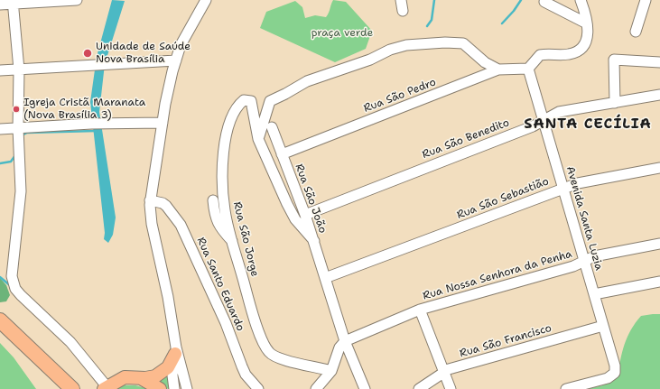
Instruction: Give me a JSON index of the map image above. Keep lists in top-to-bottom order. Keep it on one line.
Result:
{"streets":{"street":["Rua São Pedro","Rua São Benedito","Rua São João","Rua São Sebastião","Avenida Santa Luzia","Rua São Jorge","Rua Nossa Senhora da Penha","Rua Santo Eduardo","Rua São Francisco"]},"crossings":[["Rua São Pedro","Rua São João"],["Rua São Pedro","Avenida Santa Luzia"],["Rua São Benedito","Rua São João"],["Rua São Benedito","Avenida Santa Luzia"],["Rua São João","Rua São Sebastião"],["Rua São João","Rua São Jorge"],["Rua São João","Rua Nossa Senhora da Penha"],["Rua São Sebastião","Avenida Santa Luzia"],["Avenida Santa Luzia","Rua Nossa Senhora da Penha"],["Avenida Santa Luzia","Rua São Francisco"]],"districts":["SANTA CECÍLIA"],"parks":["praça verde"],"places":["Unidade de Saúde Nova Brasília","Igreja Cristã Maranata (Nova Brasília 3)"]}
